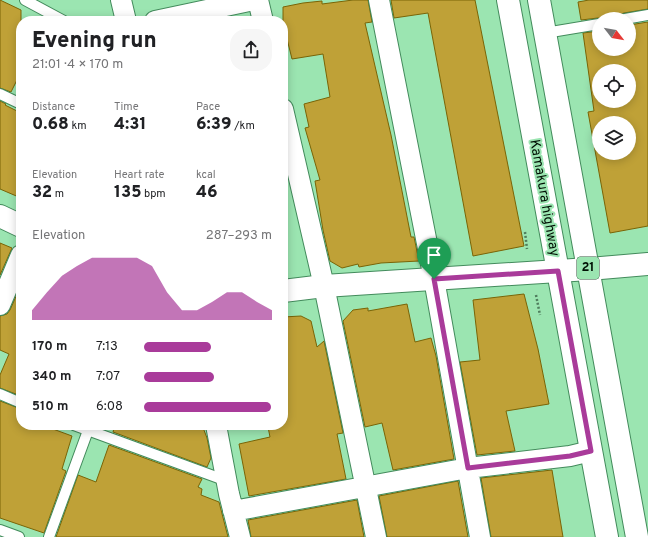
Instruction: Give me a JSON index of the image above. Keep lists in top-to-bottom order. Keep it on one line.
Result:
{"streets":{"main road":["Kamakura highway","21"]},"north":"bottom right","page":{"heading":["Evening run","21:01 · 4 × 170 m"],"stats":[["Distance","0.68 km"],["Time","4:31"],["Pace","6:39 /km"],["Elevation","32 m"],["Heart rate","135 bpm"],["kcal","46"]],"chart":["Elevation","287–293 m"],"list":[{"name":"170 m","note":"7:13"},{"name":"340 m","note":"7:07"},{"name":"510 m","note":"6:08"}]}}
